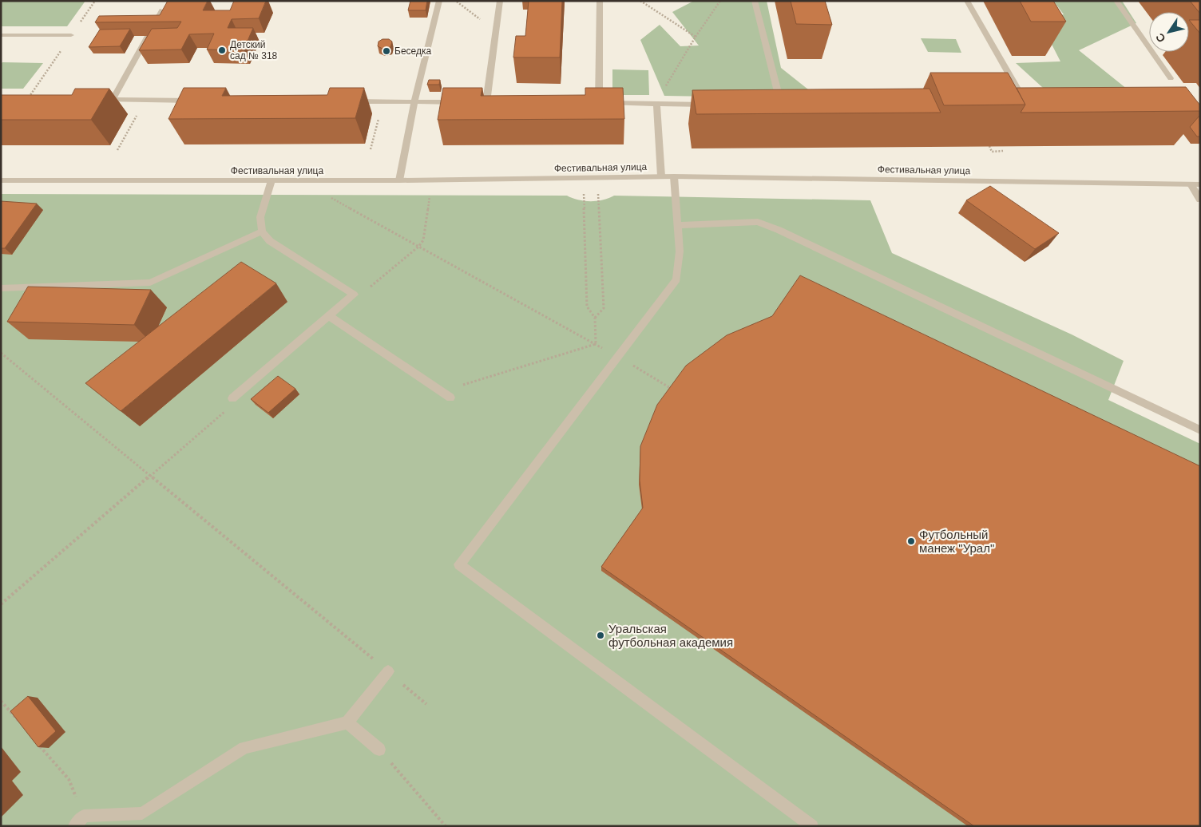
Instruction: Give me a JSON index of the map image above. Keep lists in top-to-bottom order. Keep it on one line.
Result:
{"streets":{"street":["Фестивальная улица"]},"places":["Детский сад № 318","Беседка","Футбольный манеж \"Урал\"","Уральская футбольная академия"],"north":"bottom left"}
